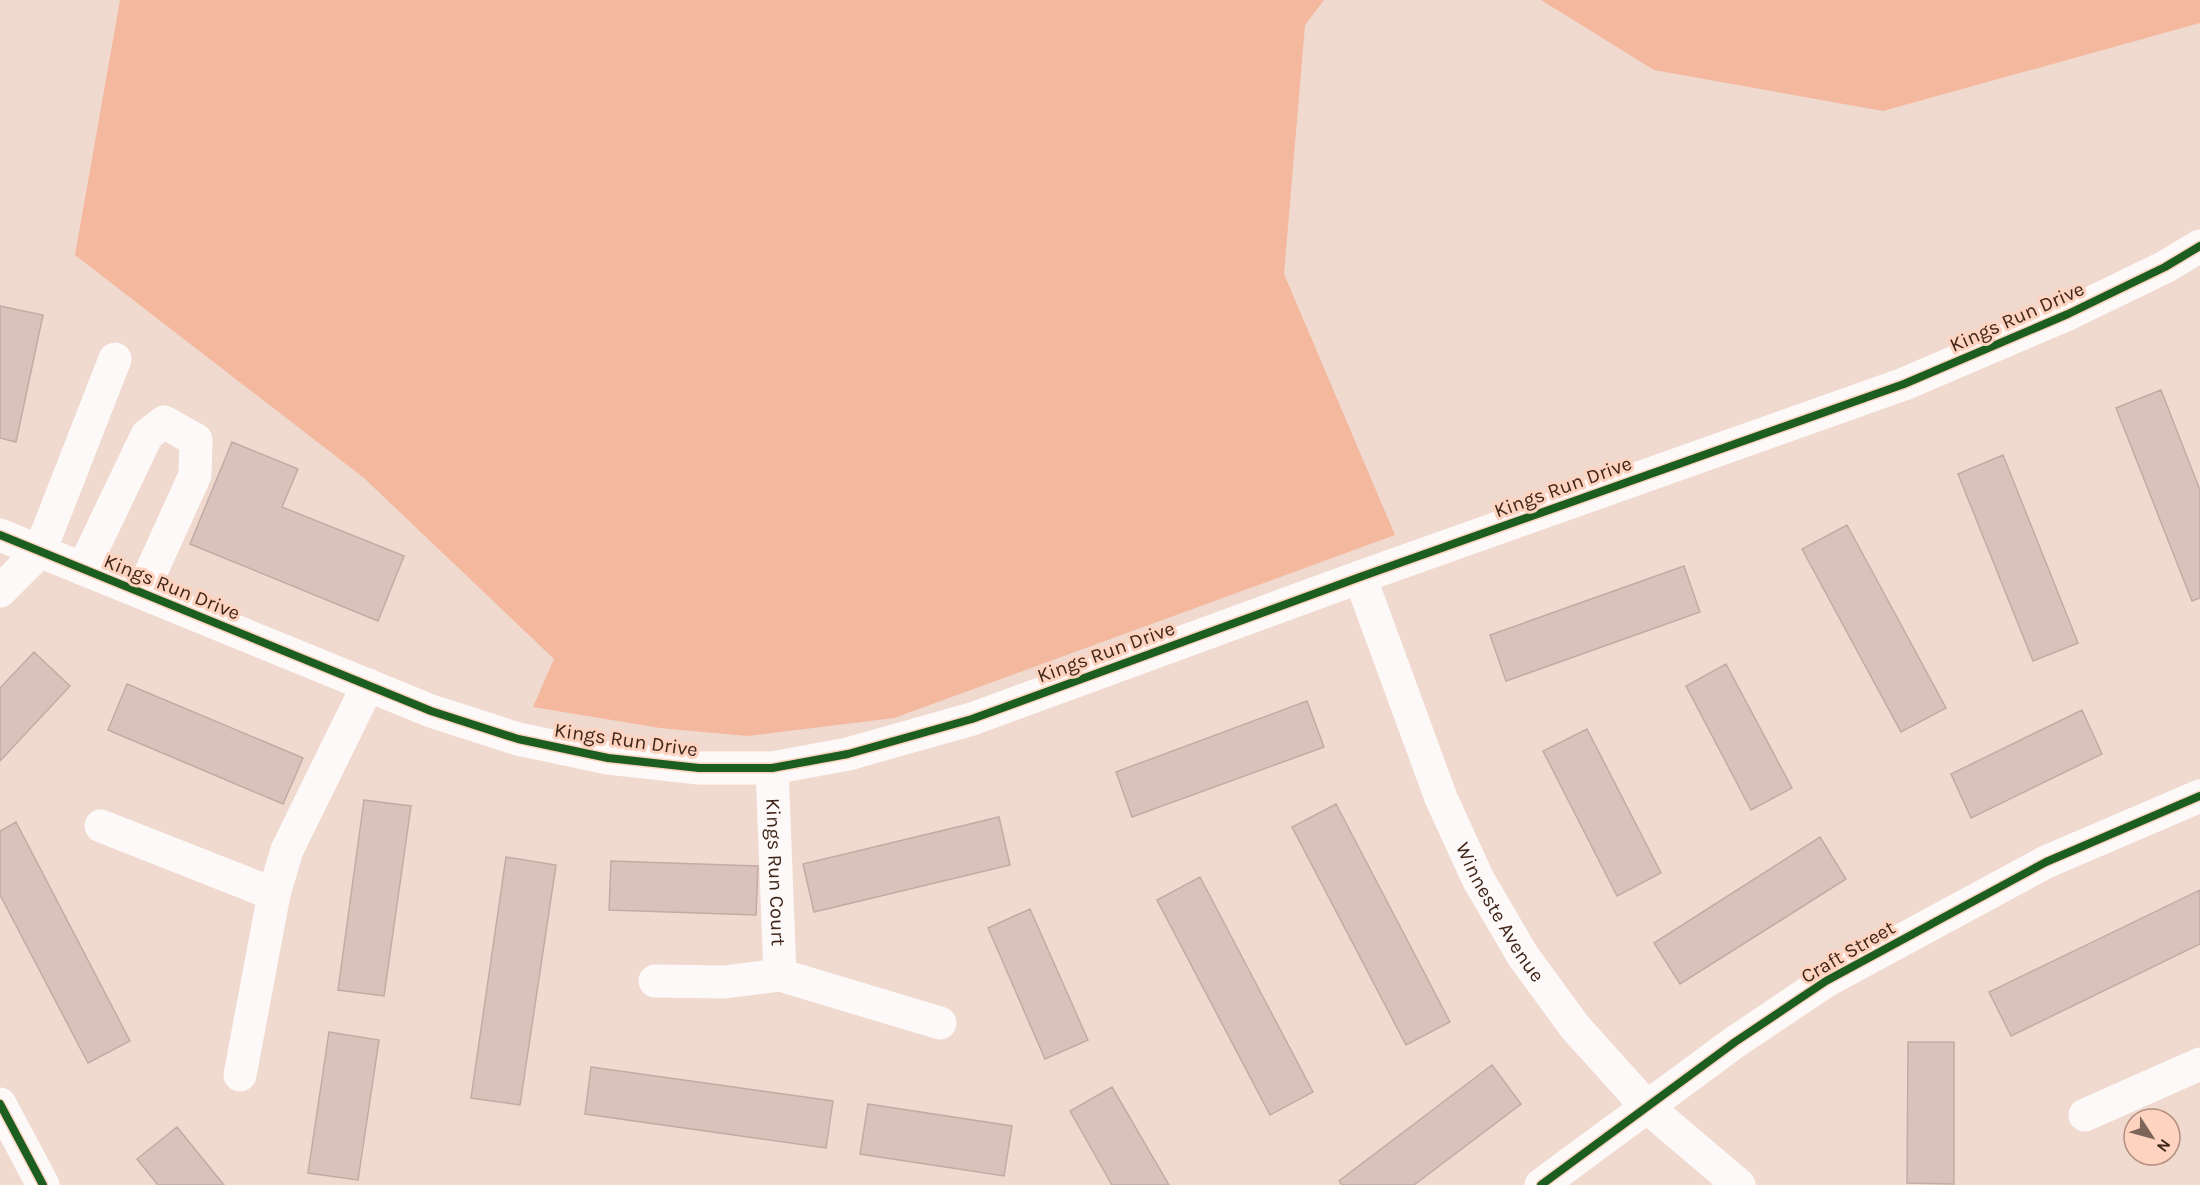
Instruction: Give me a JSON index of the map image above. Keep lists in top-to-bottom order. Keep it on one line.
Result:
{"streets":{"street":["Kings Run Drive","Kings Run Court","Winneste Avenue","Craft Street"]},"crossings":[["Kings Run Drive","Kings Run Court"],["Kings Run Drive","Winneste Avenue"],["Winneste Avenue","Craft Street"]],"north":"bottom right"}
